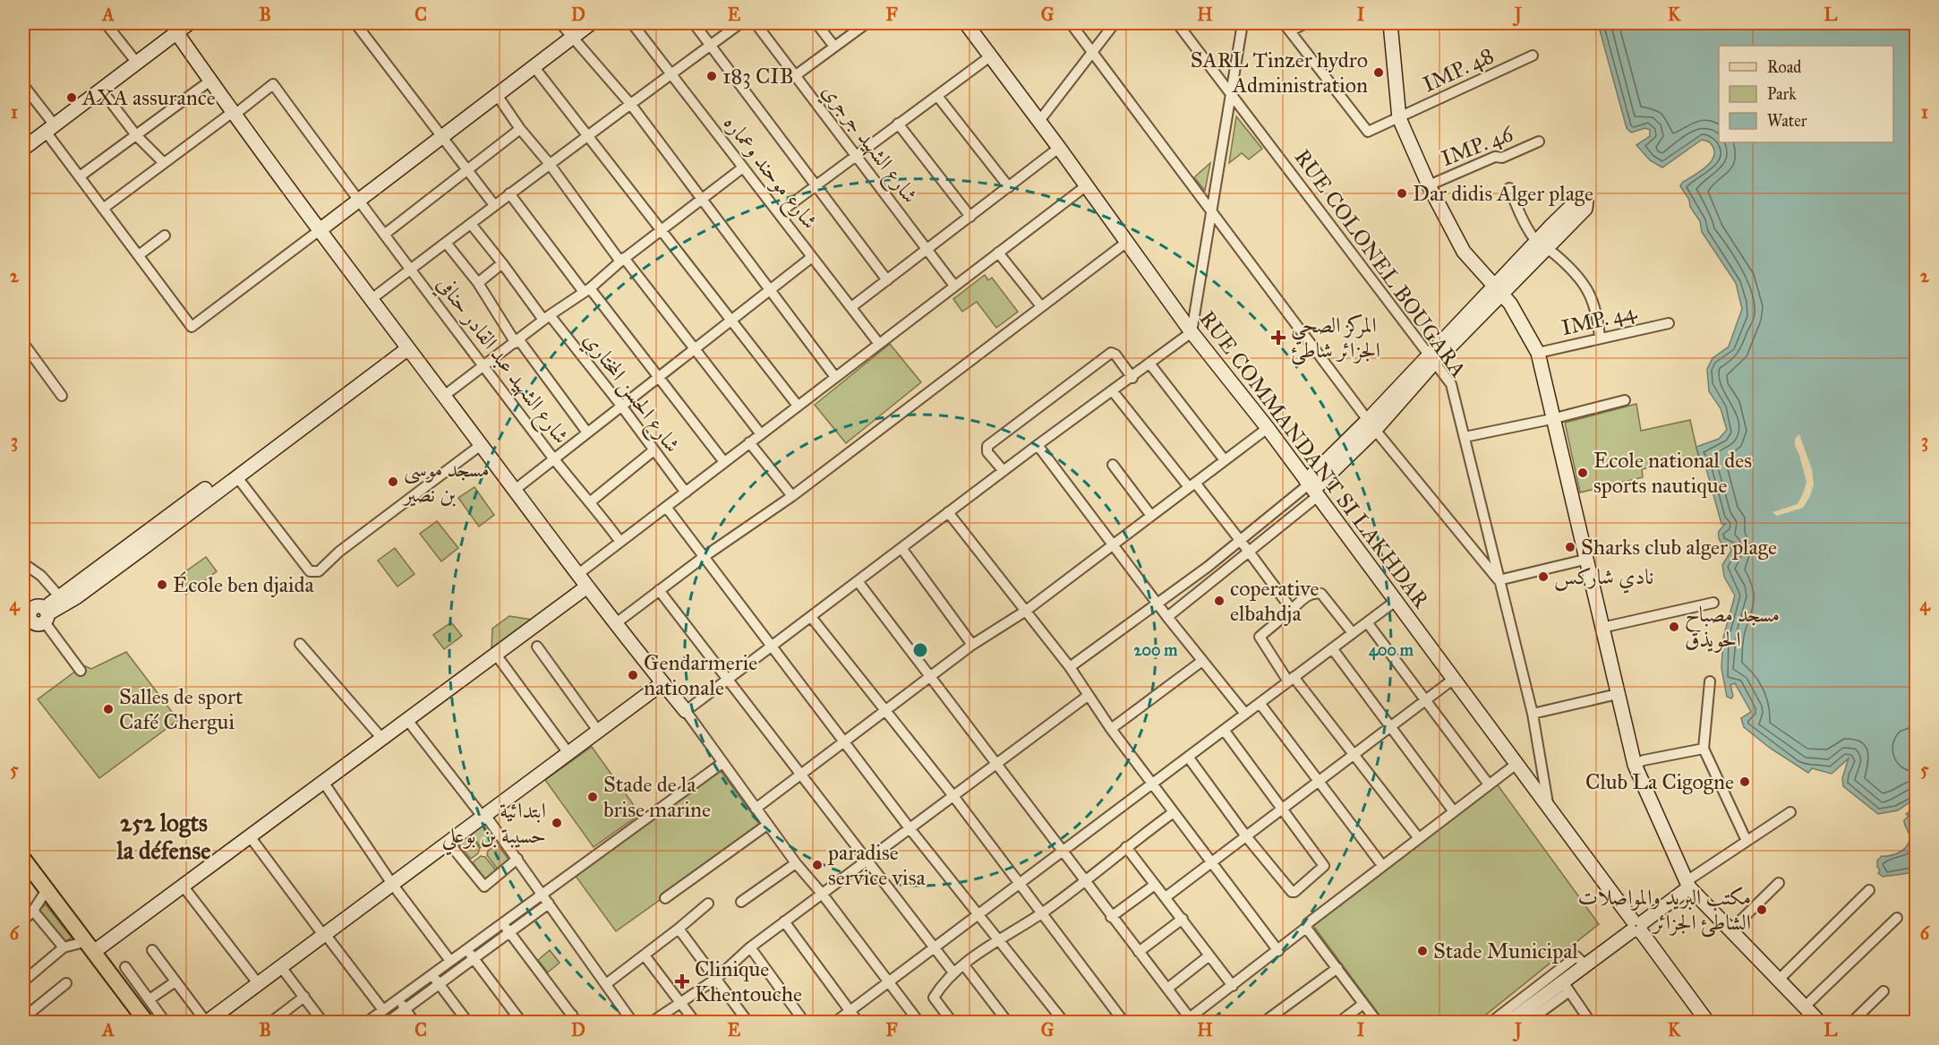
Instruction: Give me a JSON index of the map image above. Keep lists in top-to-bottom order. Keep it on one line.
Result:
{"streets":{"main road":["RUE COMMANDANT SI LAKHDAR"],"street":["IMP. 48","شارع الشهيد جرجري","IMP. 46","شارع موحند وعماره","RUE COLONEL BOUGARA","IMP. 44","شارع الشهيد عبد القادر حنافي","شارع الحسن المختاري"]},"crossings":[["RUE COLONEL BOUGARA","RUE COMMANDANT SI LAKHDAR"]],"districts":["252 logts la défense"],"places":{"other":["SARL Tinzer hydro Administration","183 CIB","AXA assurance","Dar didis Alger plage","Ecole national des sports nautique","مسجد موسى بن نصير","Sharks club alger plage","نادي شاركس","École ben djaida","coperative elbahdja","مسجد مصباح الحويذق","Gendarmerie nationale","Salles de sport Café Chergui","Club La Cigogne","Stade de la brise marine","ابتدائية حسيبة بن بوعلي","paradise service visa","مكتب البريد والمواصلات الشاطئ الجزائر","Stade Municipal"],"health":["المركز الصحي الجزائر شاطئ","Clinique Khentouche"]},"legend":["Road","Park","Water"],"grid":{"columns":["A","B","C","D","E","F","G","H","I","J","K","L"],"rows":["1","2","3","4","5","6"]},"rings":["200 m","400 m"]}
